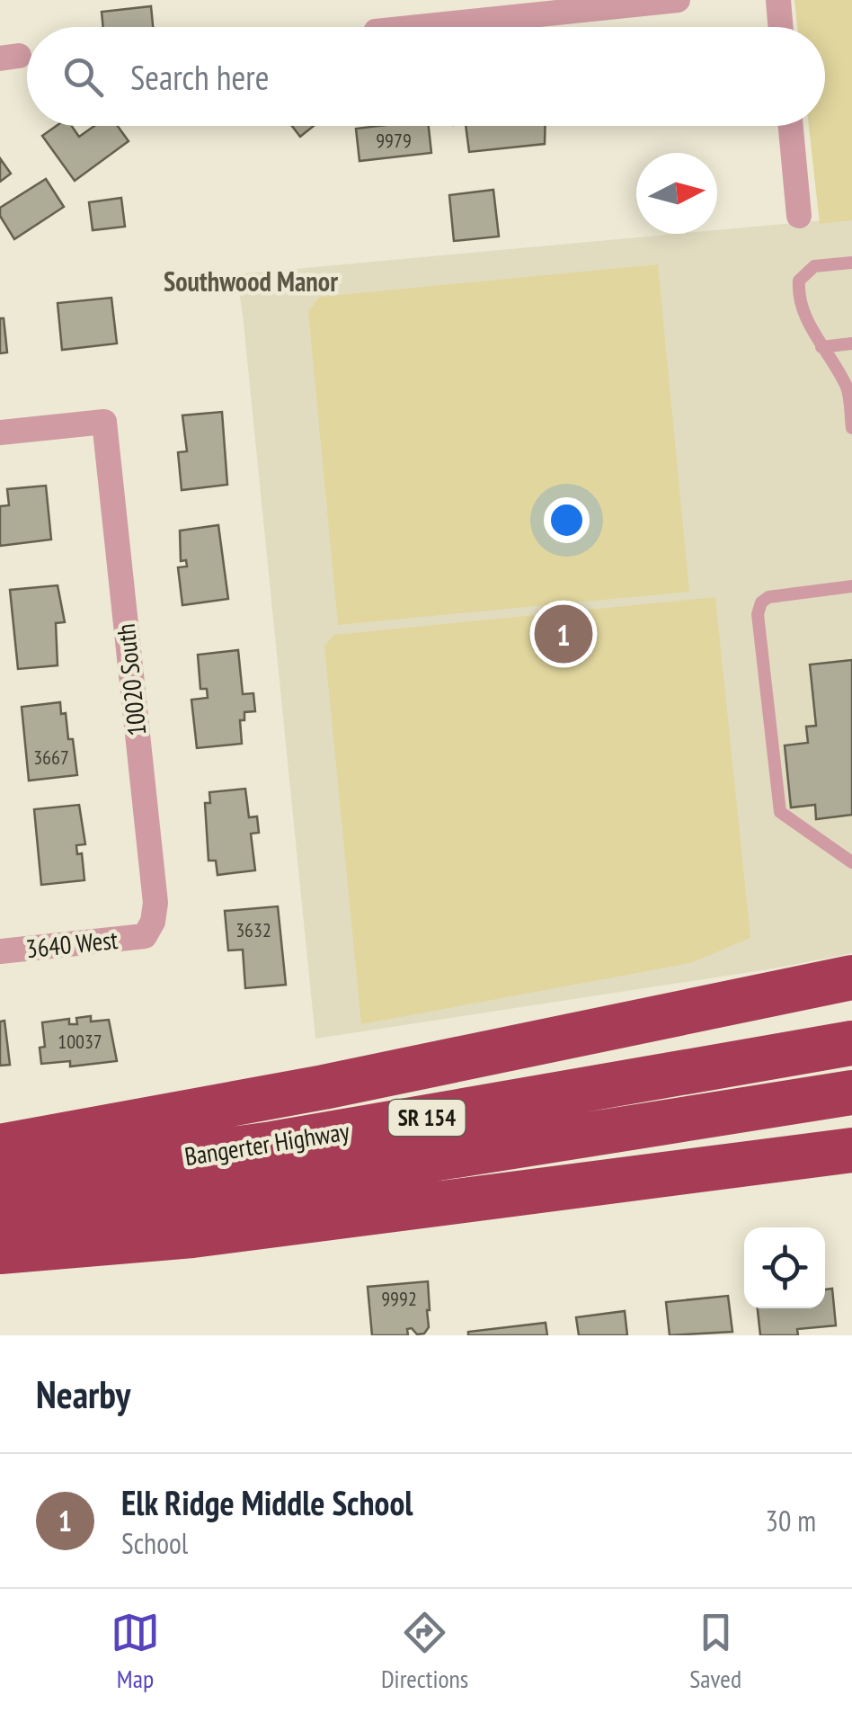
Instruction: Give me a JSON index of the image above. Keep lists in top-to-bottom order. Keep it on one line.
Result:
{"streets":{"highway":["SR 154","Bangerter Highway"],"street":["10020 South","3640 West"]},"crossings":[["10020 South","3640 West"]],"districts":["Southwood Manor"],"house_numbers":["9979","3667","3632","10037","9992"],"north":"right","page":{"search":"Search here","pins":"1","heading":"Nearby","list":[{"mark":"1","name":"Elk Ridge Middle School","note":"School","value":"30 m"}],"nav":["Map","Directions","Saved"]}}
